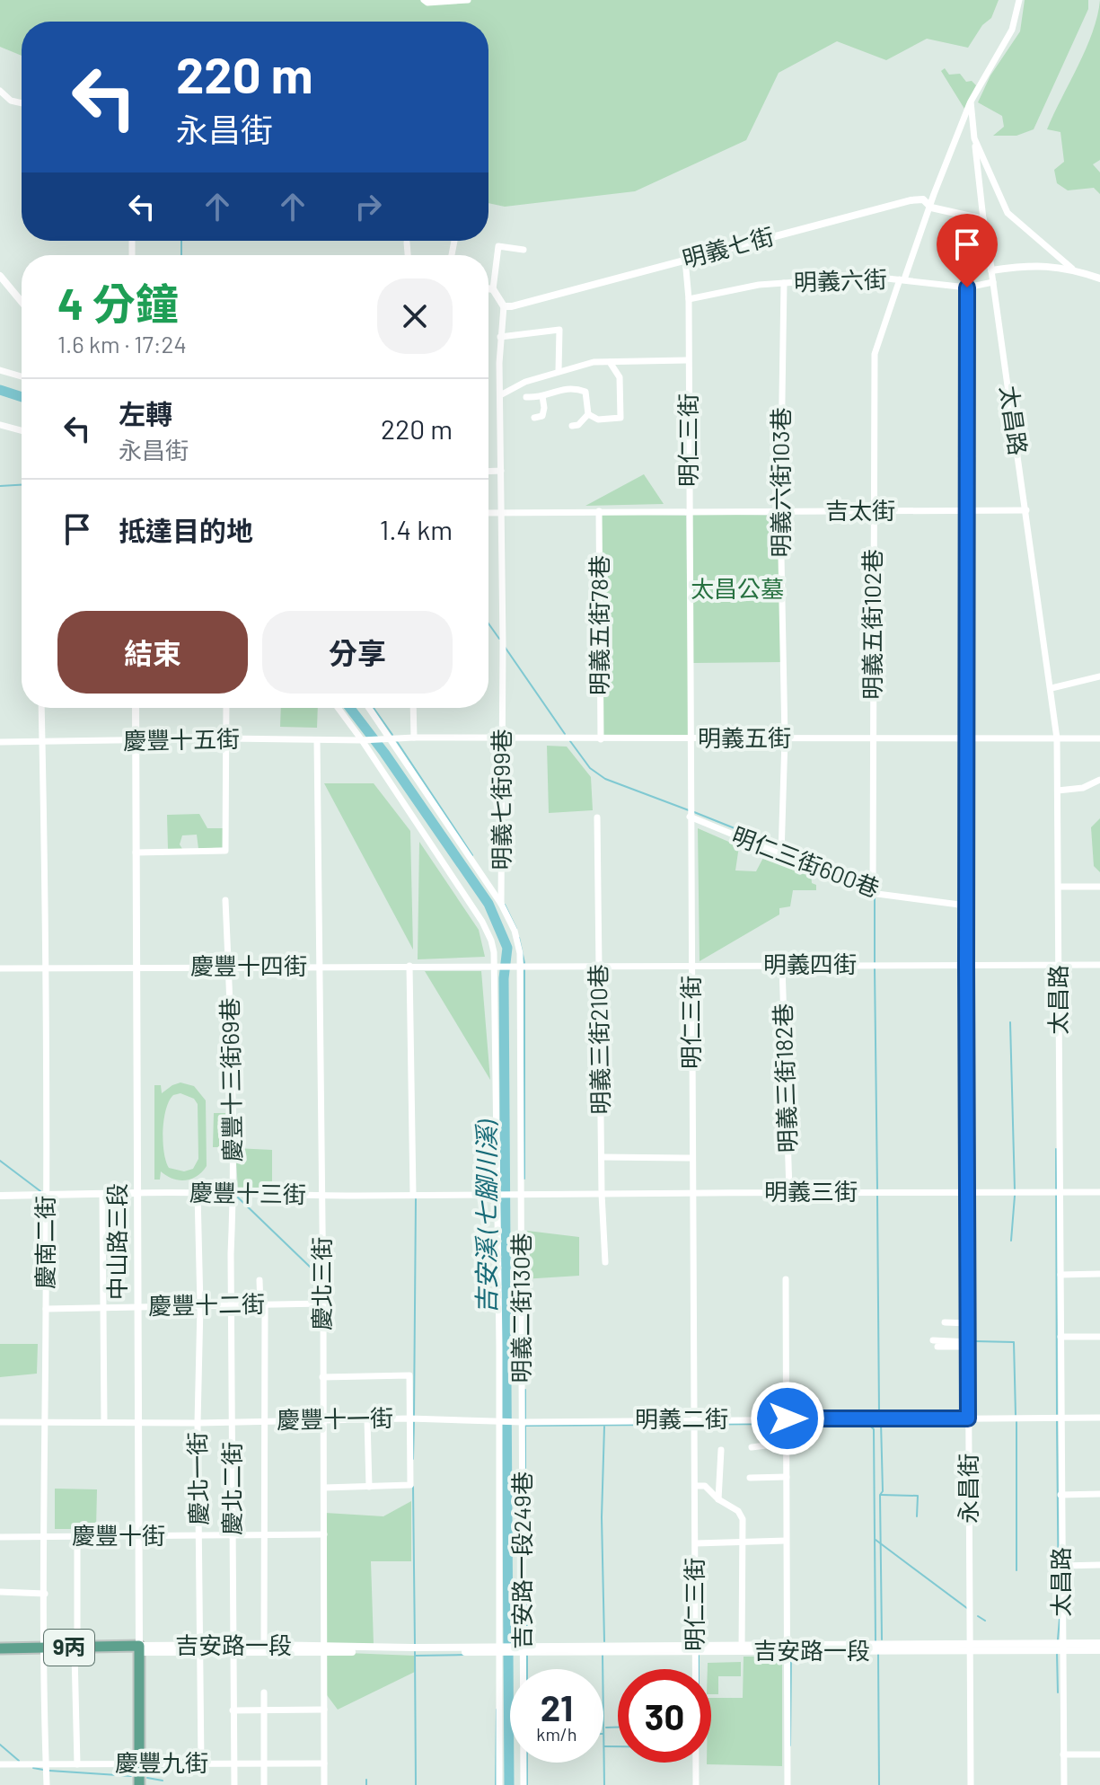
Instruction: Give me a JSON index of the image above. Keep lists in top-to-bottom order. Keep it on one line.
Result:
{"streets":{"main road":["中山路三段","9丙"],"street":["明義七街","明義六街","太昌路","明仁三街","明義六街103巷","吉太街","明義五街102巷","明義五街78巷","明義五街","慶豐十五街","明義七街99巷","明仁三街600巷","明義四街","慶豐十四街","明義三街210巷","明義三街182巷","慶豐十三街69巷","明義三街","慶豐十三街","慶南二街","慶北三街","慶豐十二街","明義二街130巷","慶豐十一街","明義二街","慶北一街","慶北二街","永昌街","慶豐十街","吉安路一段249巷","吉安路一段","慶豐九街"]},"crossings":[["明義七街","太昌路"],["明義七街","明仁三街"],["明義七街","明義五街102巷"],["明義七街","明義七街99巷"],["明義六街","太昌路"],["明義六街","明仁三街"],["明義六街","明義六街103巷"],["明義六街","明義五街102巷"],["明義六街","永昌街"],["太昌路","吉太街"],["太昌路","明義五街"],["太昌路","明義四街"],["太昌路","明義三街"],["太昌路","明義二街"],["太昌路","吉安路一段"],["明仁三街","吉太街"],["明仁三街","明義五街"],["明仁三街","明仁三街600巷"],["明仁三街","明義四街"],["明仁三街","明義三街"],["明仁三街","明義二街"],["明仁三街","吉安路一段"],["明義六街103巷","吉太街"],["明義六街103巷","明義五街"],["明義六街103巷","明仁三街600巷"],["吉太街","明義五街102巷"],["吉太街","明義五街78巷"],["吉太街","明義七街99巷"],["吉太街","永昌街"],["明義五街102巷","明義五街"],["明義五街102巷","明仁三街600巷"],["明義五街78巷","明義五街"],["明義五街","慶豐十五街"],["明義五街","明義七街99巷"],["明義五街","明義二街130巷"],["明義五街","永昌街"],["慶豐十五街","中山路三段"],["慶豐十五街","慶南二街"],["慶豐十五街","慶北三街"],["明義七街99巷","明義二街130巷"],["明仁三街600巷","永昌街"],["明義四街","慶豐十四街"],["明義四街","明義三街210巷"],["明義四街","明義三街182巷"],["明義四街","明義二街130巷"],["明義四街","永昌街"],["慶豐十四街","慶豐十三街69巷"],["慶豐十四街","中山路三段"],["慶豐十四街","慶南二街"],["慶豐十四街","慶北三街"],["明義三街210巷","明義三街"],["明義三街182巷","明義三街"],["慶豐十三街69巷","慶豐十三街"],["慶豐十三街69巷","慶北二街"],["明義三街","慶豐十三街"],["明義三街","明義二街130巷"],["明義三街","永昌街"],["慶豐十三街","中山路三段"],["慶豐十三街","慶南二街"],["慶豐十三街","慶北三街"],["慶豐十三街","慶北一街"],["慶豐十三街","慶北二街"],["中山路三段","慶豐十二街"],["中山路三段","慶豐十一街"],["中山路三段","慶豐十街"],["中山路三段","吉安路一段"],["中山路三段","9丙"],["中山路三段","慶豐九街"],["慶南二街","慶豐十二街"],["慶南二街","慶豐十一街"],["慶南二街","慶豐十街"],["慶南二街","9丙"],["慶南二街","慶豐九街"],["慶北三街","慶豐十二街"],["慶北三街","慶豐十一街"],["慶北三街","慶豐十街"],["慶北三街","吉安路一段"],["慶北三街","慶豐九街"],["慶豐十二街","慶北一街"],["慶豐十二街","慶北二街"],["明義二街130巷","慶豐十一街"],["明義二街130巷","明義二街"],["明義二街130巷","吉安路一段249巷"],["慶豐十一街","明義二街"],["慶豐十一街","慶北一街"],["慶豐十一街","慶北二街"],["慶豐十一街","吉安路一段249巷"],["明義二街","永昌街"],["明義二街","吉安路一段249巷"],["慶北一街","慶豐十街"],["慶北一街","吉安路一段"],["慶北一街","慶豐九街"],["慶北二街","慶豐十街"],["慶北二街","吉安路一段"],["慶北二街","慶豐九街"],["永昌街","吉安路一段"],["吉安路一段249巷","吉安路一段"],["吉安路一段","9丙"]],"water":["吉安溪 (七腳川溪)"],"parks":["太昌公墓"],"page":{"turn":["220 m","永昌街"],"heading":["4 分鐘","1.6 km · 17:24"],"list":[{"name":"左轉","note":"永昌街","value":"220 m"},{"name":"抵達目的地","value":"1.4 km"}],"buttons":["結束","分享"],"speed":"21 km/h","limit":"30"}}
